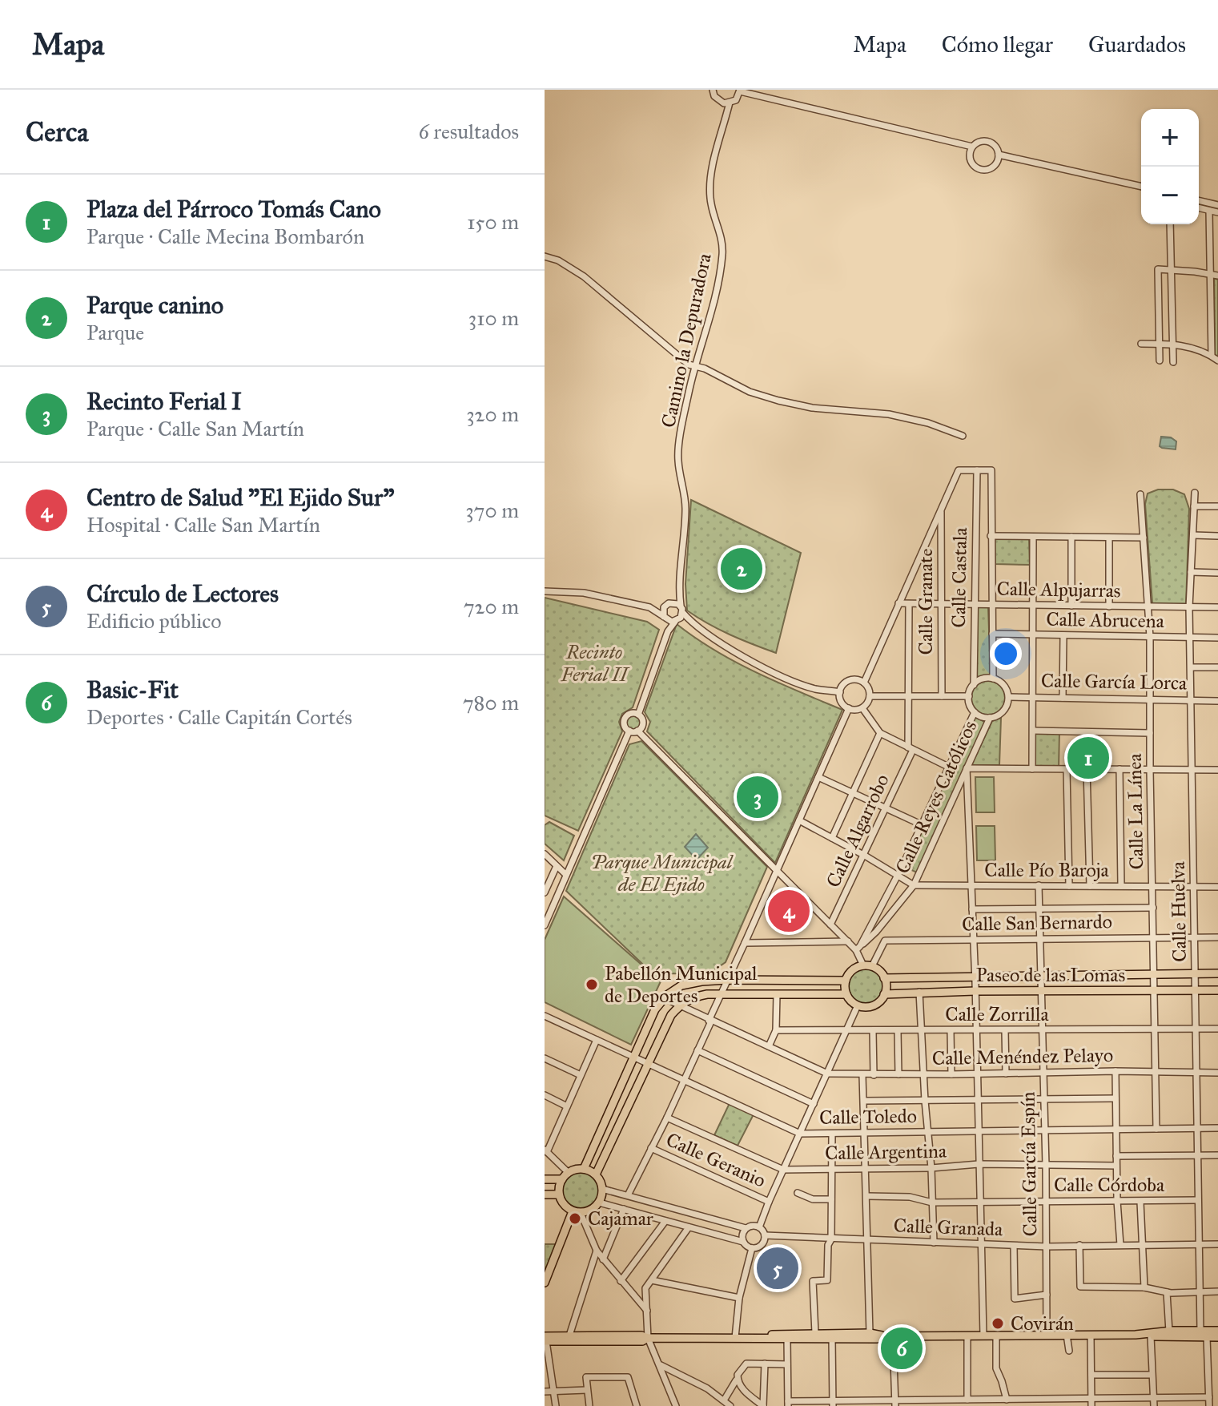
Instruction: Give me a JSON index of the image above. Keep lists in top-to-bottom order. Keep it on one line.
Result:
{"streets":{"main road":["Paseo de las Lomas"],"street":["Camino la Depuradora","Calle Castala","Calle Alpujarras","Calle Granate","Calle Abrucena","Calle García Lorca","Calle Reyes Católicos","Calle La Línea","Calle Algarrobo","Calle Pío Baroja","Calle Huelva","Calle San Bernardo","Calle Zorrilla","Calle Menéndez Pelayo","Calle Toledo","Calle Argentina","Calle Geranio","Calle García Espín","Calle Córdoba","Calle Granada"]},"crossings":[["Calle Castala","Calle Alpujarras"],["Calle Castala","Calle Abrucena"],["Calle Castala","Calle García Lorca"],["Calle Castala","Calle Reyes Católicos"],["Calle Alpujarras","Calle Granate"],["Calle Alpujarras","Calle La Línea"],["Calle Alpujarras","Calle Algarrobo"],["Calle Alpujarras","Calle Huelva"],["Calle Abrucena","Calle La Línea"],["Calle Abrucena","Calle Huelva"],["Calle García Lorca","Calle Reyes Católicos"],["Calle García Lorca","Calle La Línea"],["Calle García Lorca","Calle Huelva"],["Calle Reyes Católicos","Calle Pío Baroja"],["Calle La Línea","Calle Pío Baroja"],["Calle La Línea","Calle San Bernardo"],["Calle La Línea","Paseo de las Lomas"],["Calle La Línea","Calle Zorrilla"],["Calle La Línea","Calle Menéndez Pelayo"],["Calle La Línea","Calle Toledo"],["Calle Pío Baroja","Calle Huelva"],["Calle Huelva","Calle San Bernardo"],["Calle Huelva","Paseo de las Lomas"],["Calle Huelva","Calle Zorrilla"],["Calle Huelva","Calle Menéndez Pelayo"],["Calle Huelva","Calle Toledo"],["Calle Huelva","Calle Córdoba"],["Calle Huelva","Calle Granada"],["Calle San Bernardo","Paseo de las Lomas"],["Paseo de las Lomas","Calle García Espín"],["Calle Zorrilla","Calle García Espín"],["Calle Menéndez Pelayo","Calle García Espín"],["Calle Toledo","Calle García Espín"],["Calle Argentina","Calle García Espín"],["Calle García Espín","Calle Córdoba"],["Calle García Espín","Calle Granada"]],"parks":["Recinto Ferial II","Parque Municipal de El Ejido"],"places":["Pabellón Municipal de Deportes","Cajamar","Covirán"],"page":{"header":"Mapa","nav":["Mapa","Cómo llegar","Guardados"],"heading":["Cerca","6 resultados"],"map_buttons":["+","−"],"list":[{"mark":"1","name":"Plaza del Párroco Tomás Cano","note":"Parque · Calle Mecina Bombarón","value":"150 m"},{"mark":"2","name":"Parque canino","note":"Parque","value":"310 m"},{"mark":"3","name":"Recinto Ferial I","note":"Parque · Calle San Martín","value":"320 m"},{"mark":"4","name":"Centro de Salud \"El Ejido Sur\"","note":"Hospital · Calle San Martín","value":"370 m"},{"mark":"5","name":"Círculo de Lectores","note":"Edificio público","value":"720 m"},{"mark":"6","name":"Basic-Fit","note":"Deportes · Calle Capitán Cortés","value":"780 m"}],"pins":["2","1","3","4","5","6"]}}
